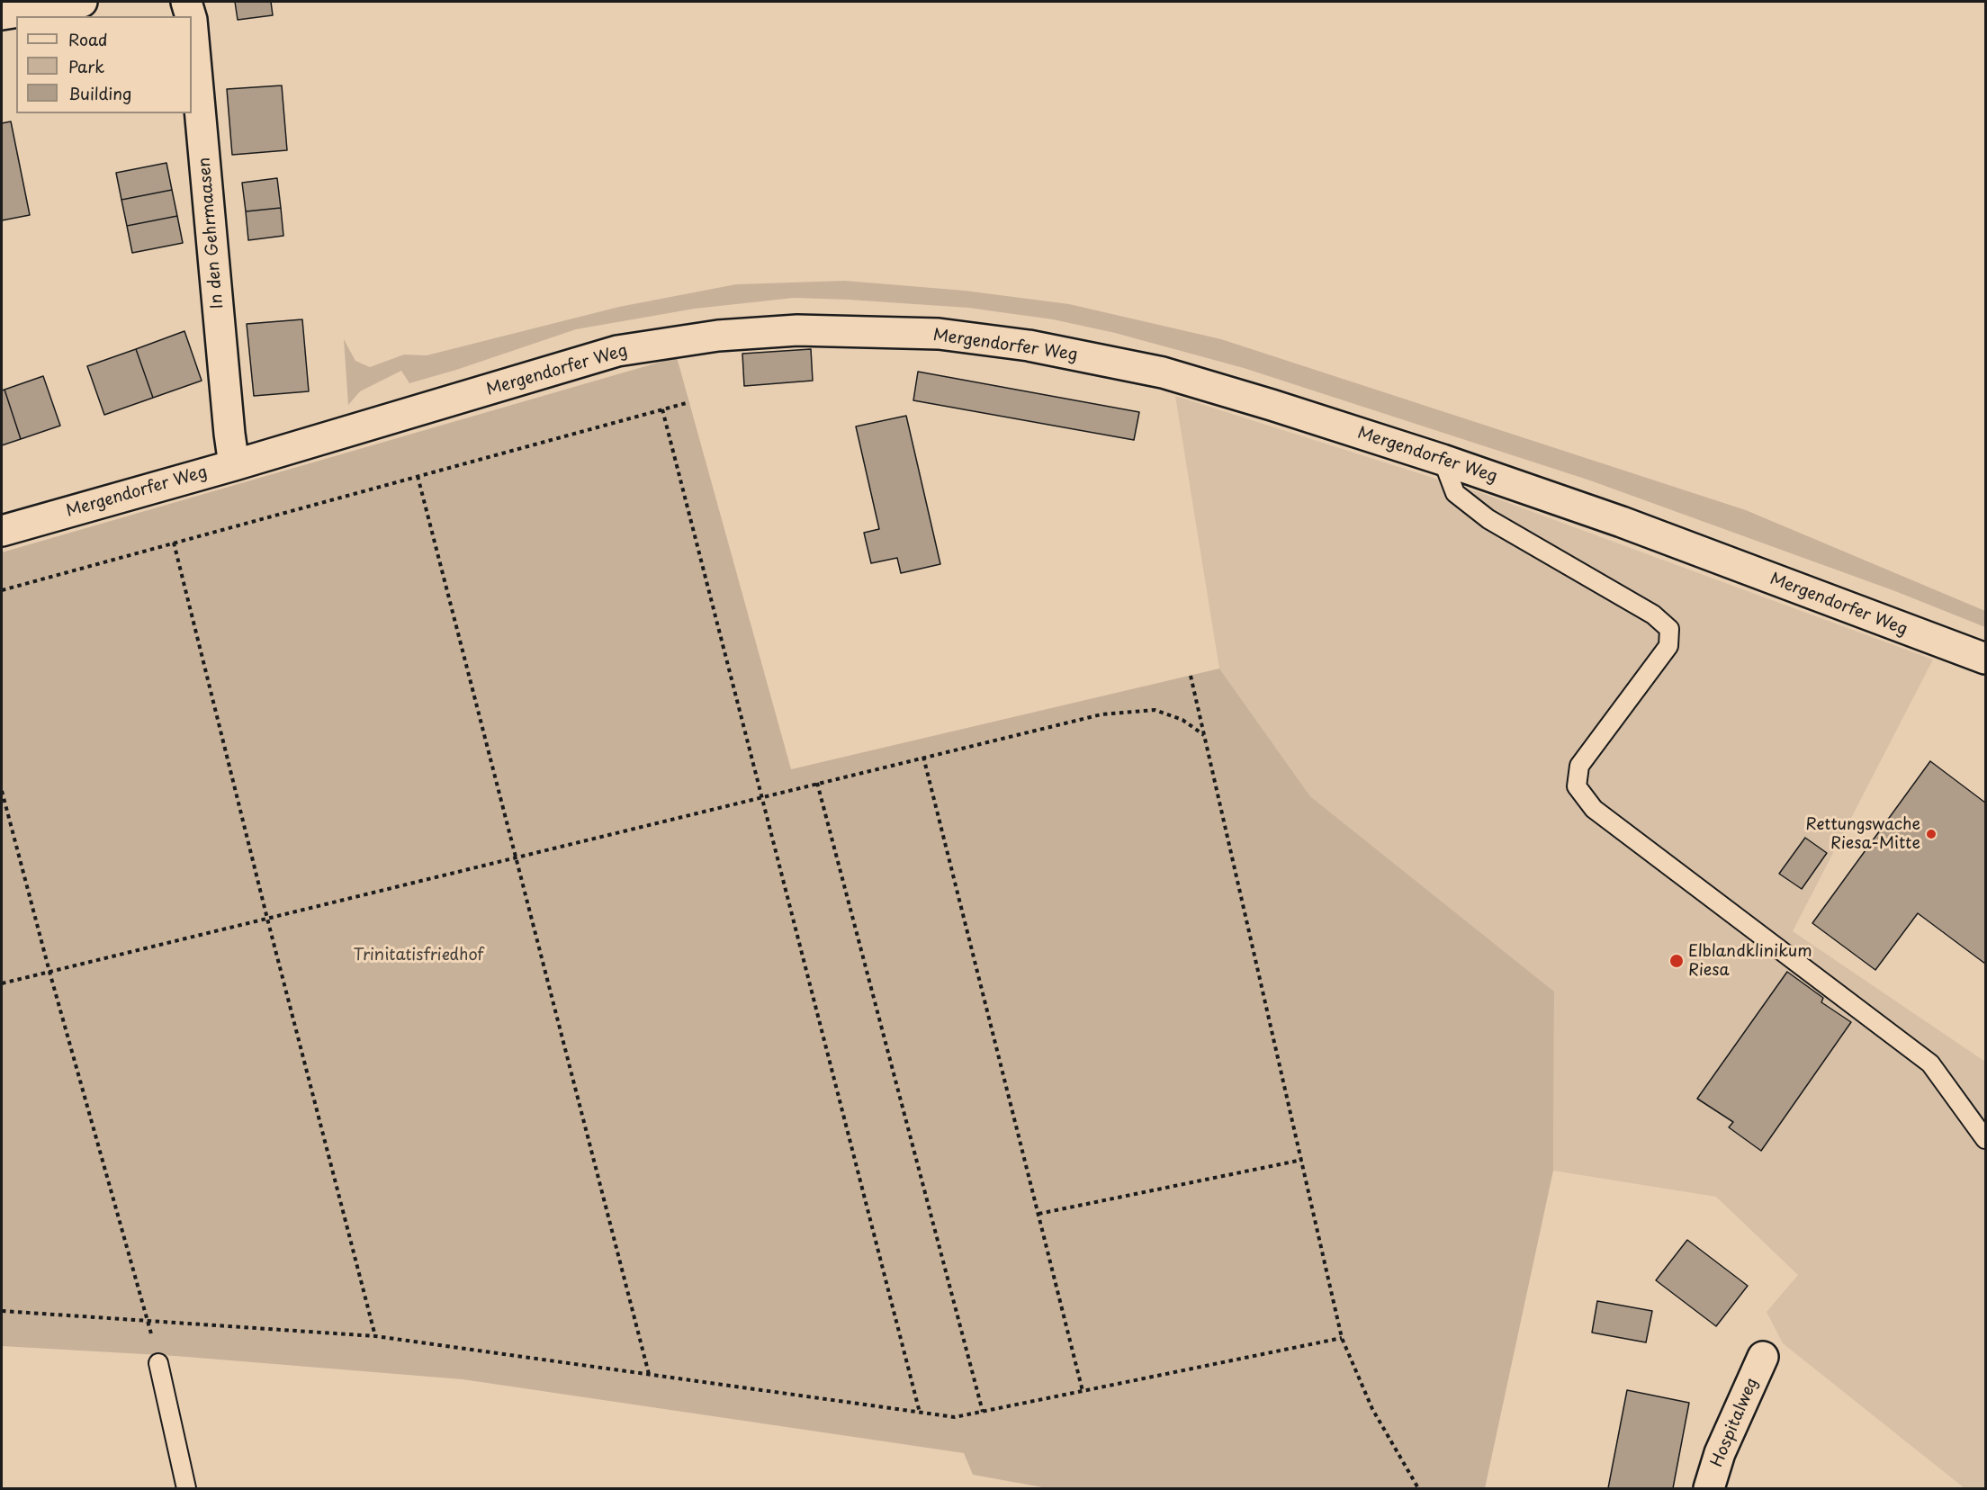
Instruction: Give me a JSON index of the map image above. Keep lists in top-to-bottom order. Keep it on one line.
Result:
{"streets":{"street":["In den Gehrmaasen","Mergendorfer Weg","Hospitalweg"]},"crossings":[["In den Gehrmaasen","Mergendorfer Weg"]],"parks":["Trinitatisfriedhof"],"places":["Rettungswache Riesa-Mitte","Elblandklinikum Riesa"],"legend":["Road","Park","Building"]}
